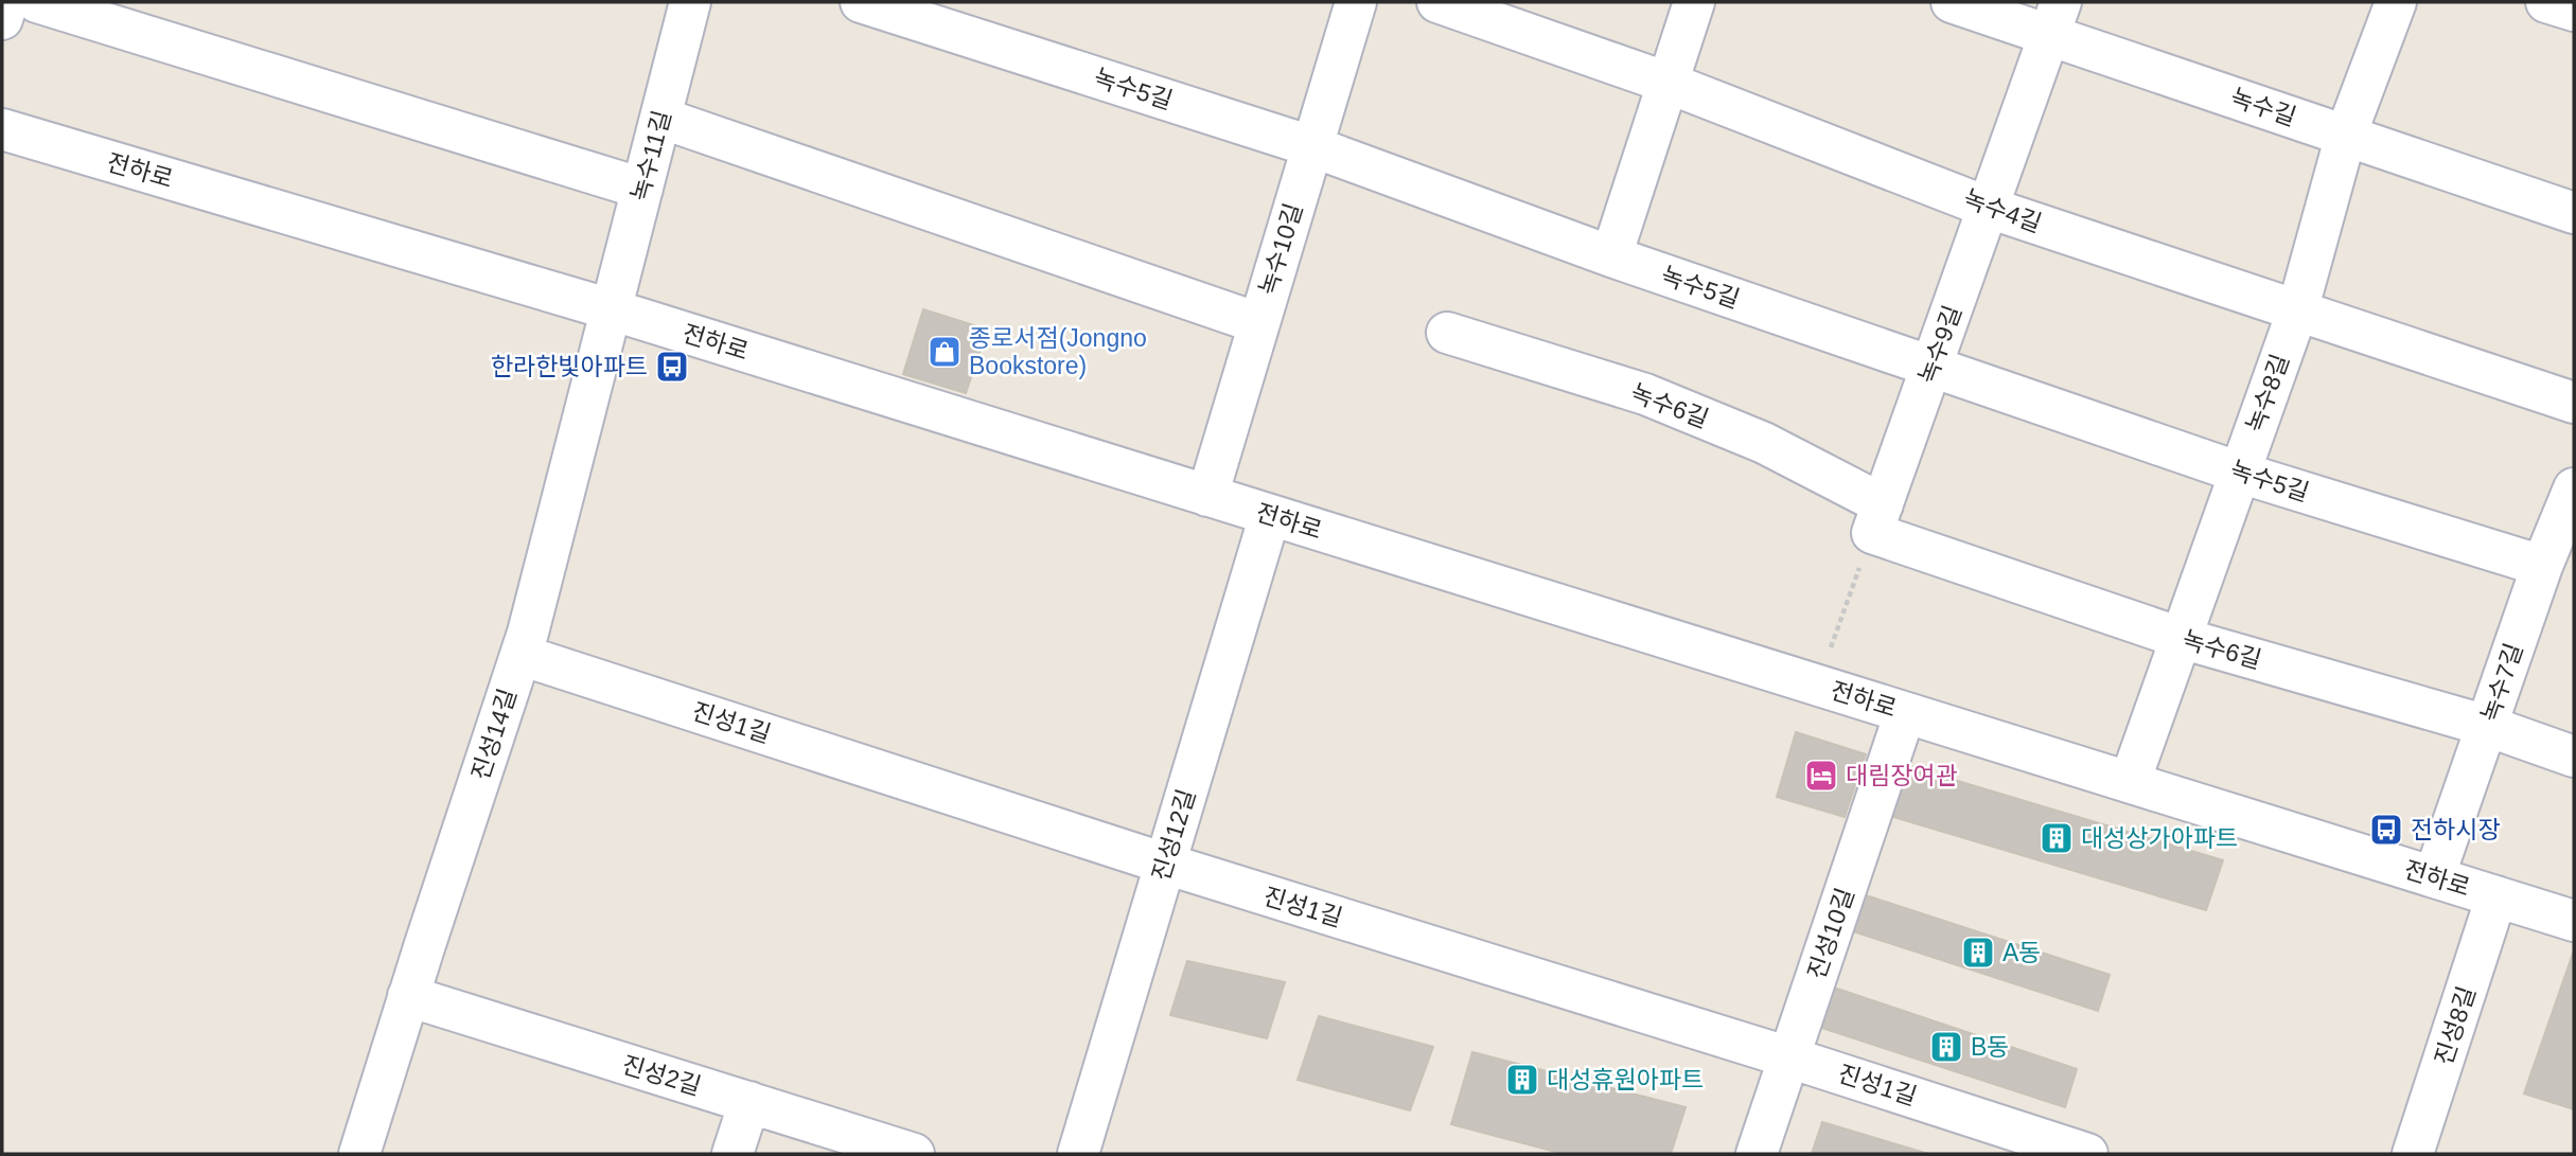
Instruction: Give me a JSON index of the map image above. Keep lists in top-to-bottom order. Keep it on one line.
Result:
{"streets":{"street":["녹수5길","녹수길","녹수11길","전하로","녹수4길","녹수10길","녹수9길","녹수8길","녹수6길","녹수7길","진성1길","진성14길","진성12길","진성10길","진성8길","진성2길"]},"crossings":[["녹수5길","녹수10길"],["녹수5길","녹수9길"],["녹수5길","녹수8길"],["녹수5길","녹수7길"],["녹수길","녹수9길"],["녹수길","녹수8길"],["녹수11길","전하로"],["녹수11길","진성14길"],["전하로","녹수10길"],["전하로","녹수8길"],["전하로","녹수7길"],["전하로","진성14길"],["전하로","진성12길"],["전하로","진성10길"],["전하로","진성8길"],["녹수4길","녹수9길"],["녹수4길","녹수8길"],["녹수9길","녹수6길"],["녹수8길","녹수6길"],["녹수6길","녹수7길"],["진성1길","진성14길"],["진성1길","진성12길"],["진성1길","진성10길"],["진성14길","진성2길"]],"places":{"shop":["종로서점(Jongno Bookstore)"],"bus stop":["한라한빛아파트","전하시장"],"hotel":["대림장여관"],"building":["대성상가아파트","A동","B동","대성휴원아파트"]}}
